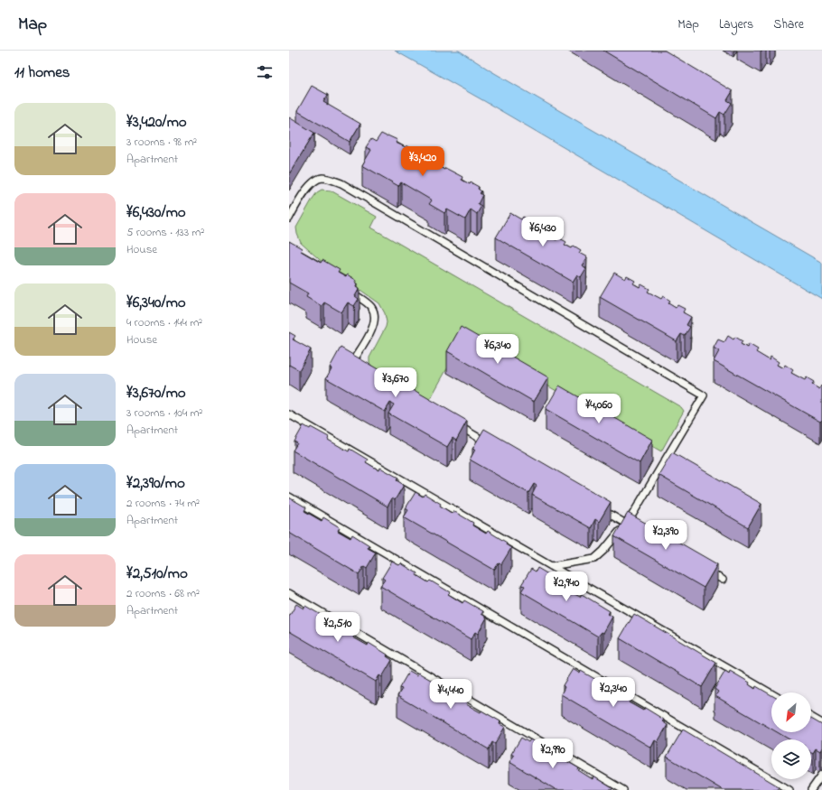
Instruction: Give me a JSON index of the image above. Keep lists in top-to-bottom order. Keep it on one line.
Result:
{"north":"bottom left","page":{"header":"Map","nav":["Map","Layers","Share"],"heading":"11 homes","list":[{"name":"¥3,420/mo","note":"3 rooms · 98 m² · Apartment"},{"name":"¥6,430/mo","note":"5 rooms · 133 m² · House"},{"name":"¥6,340/mo","note":"4 rooms · 144 m² · House"},{"name":"¥3,670/mo","note":"3 rooms · 104 m² · Apartment"},{"name":"¥2,390/mo","note":"2 rooms · 74 m² · Apartment"},{"name":"¥2,510/mo","note":"2 rooms · 68 m² · Apartment"}],"price":["¥3,420","¥6,430","¥6,340","¥3,670","¥4,060","¥2,390","¥2,940","¥2,510","¥2,340","¥4,440","¥2,990"]}}
